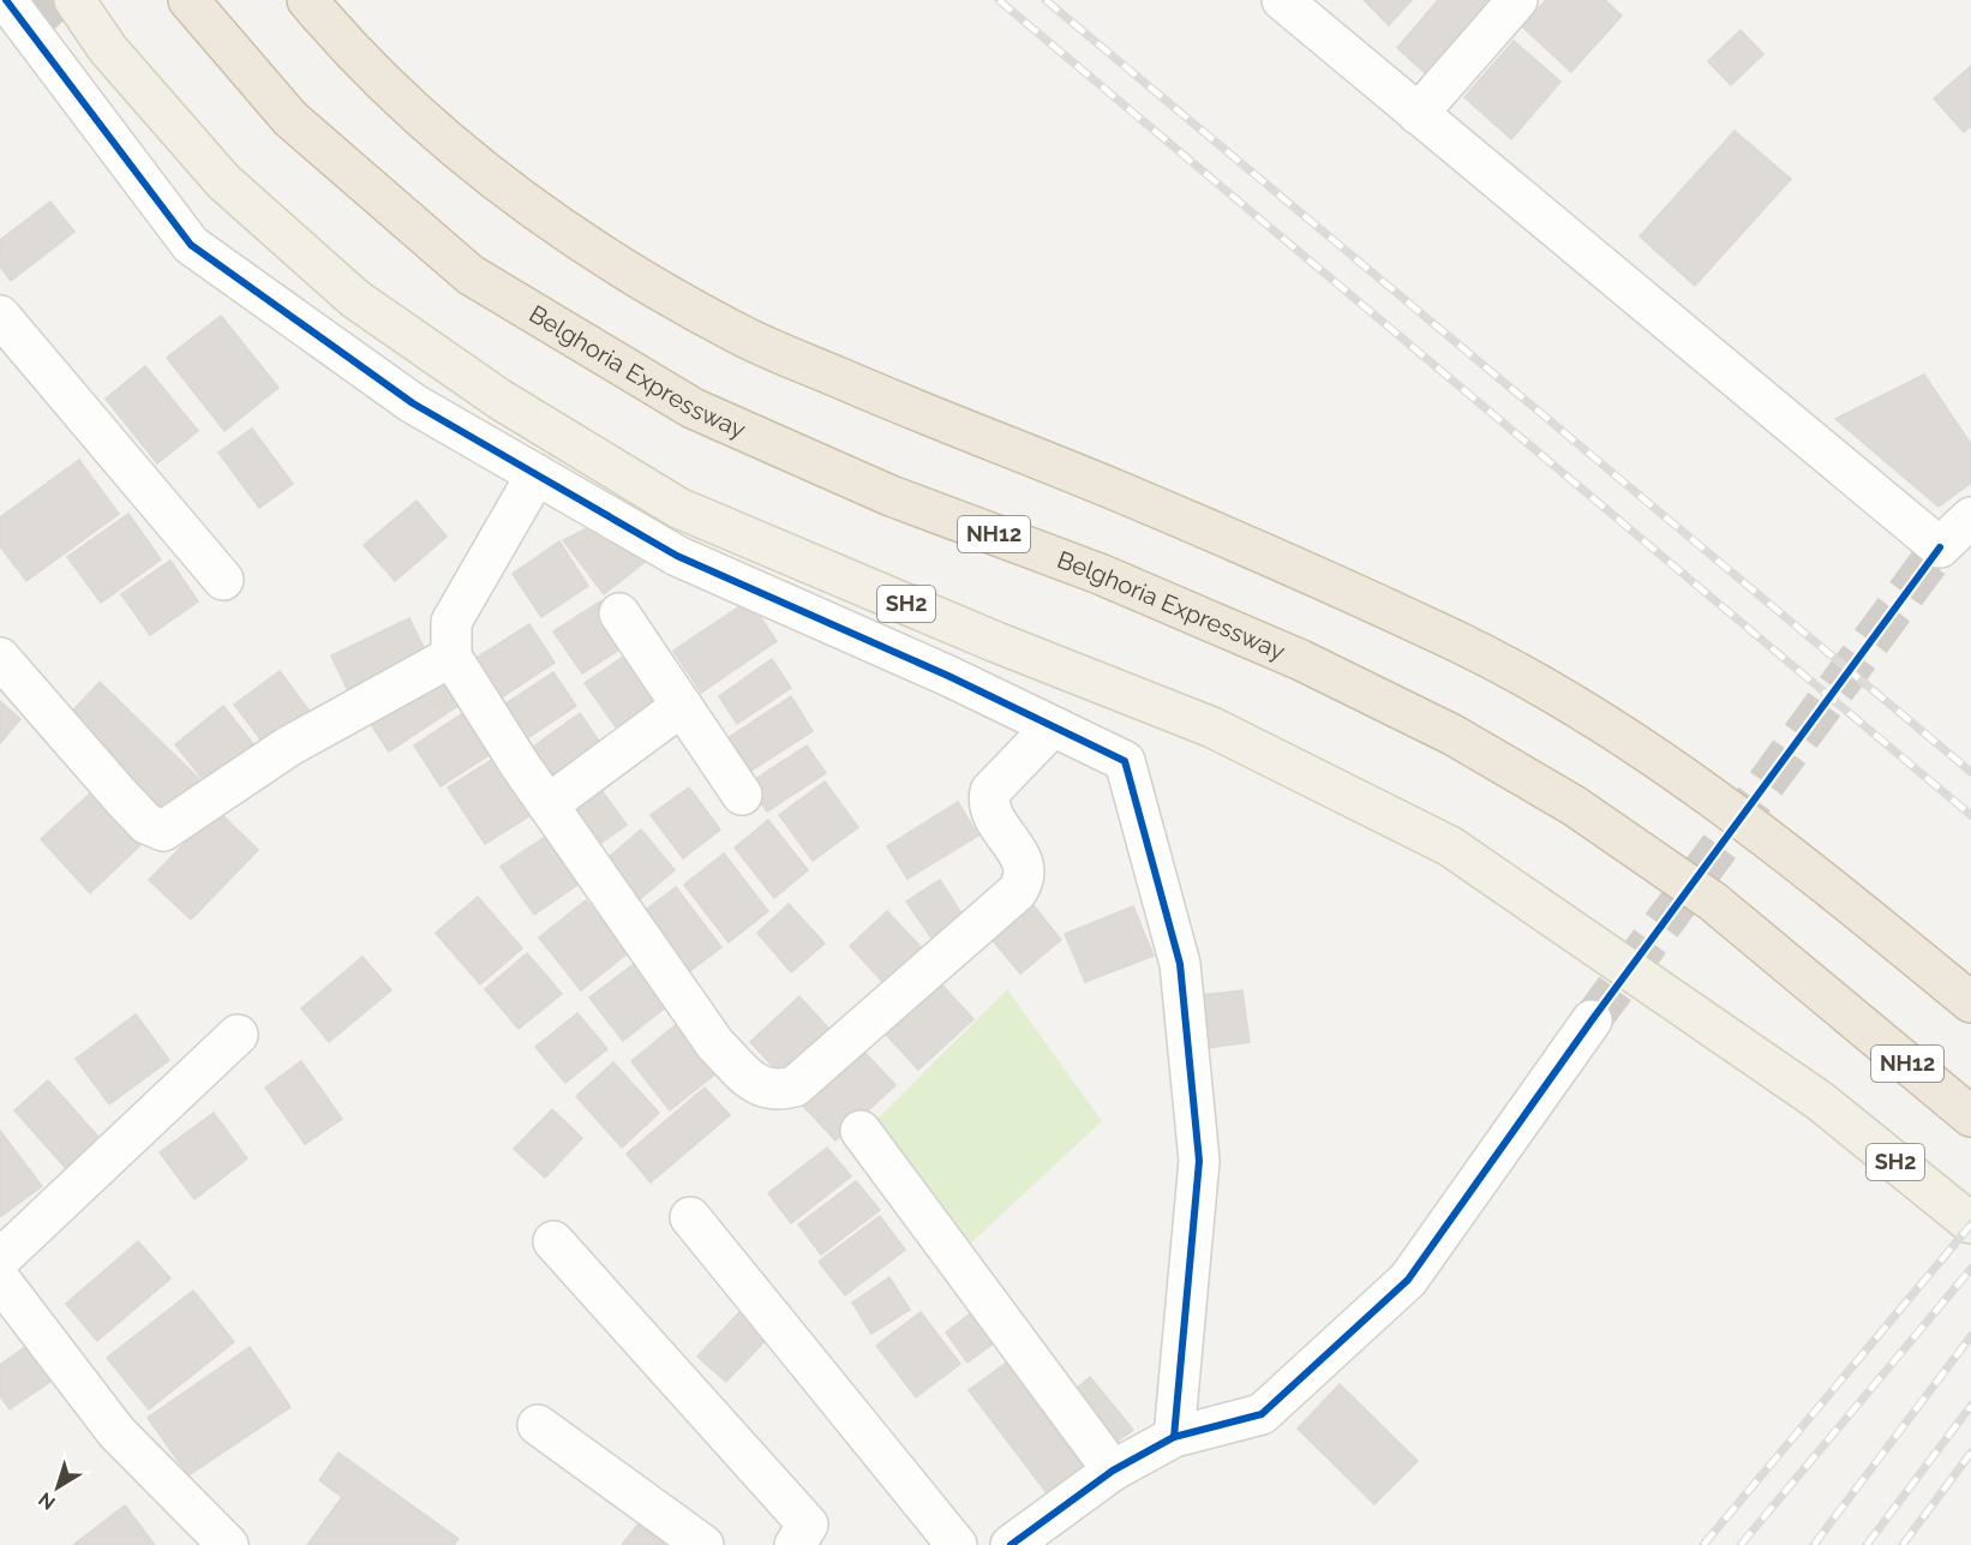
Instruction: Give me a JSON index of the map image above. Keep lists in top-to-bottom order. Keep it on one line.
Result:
{"streets":{"highway":["Belghoria Expressway","NH12"],"main road":["SH2"]},"north":"bottom left"}
